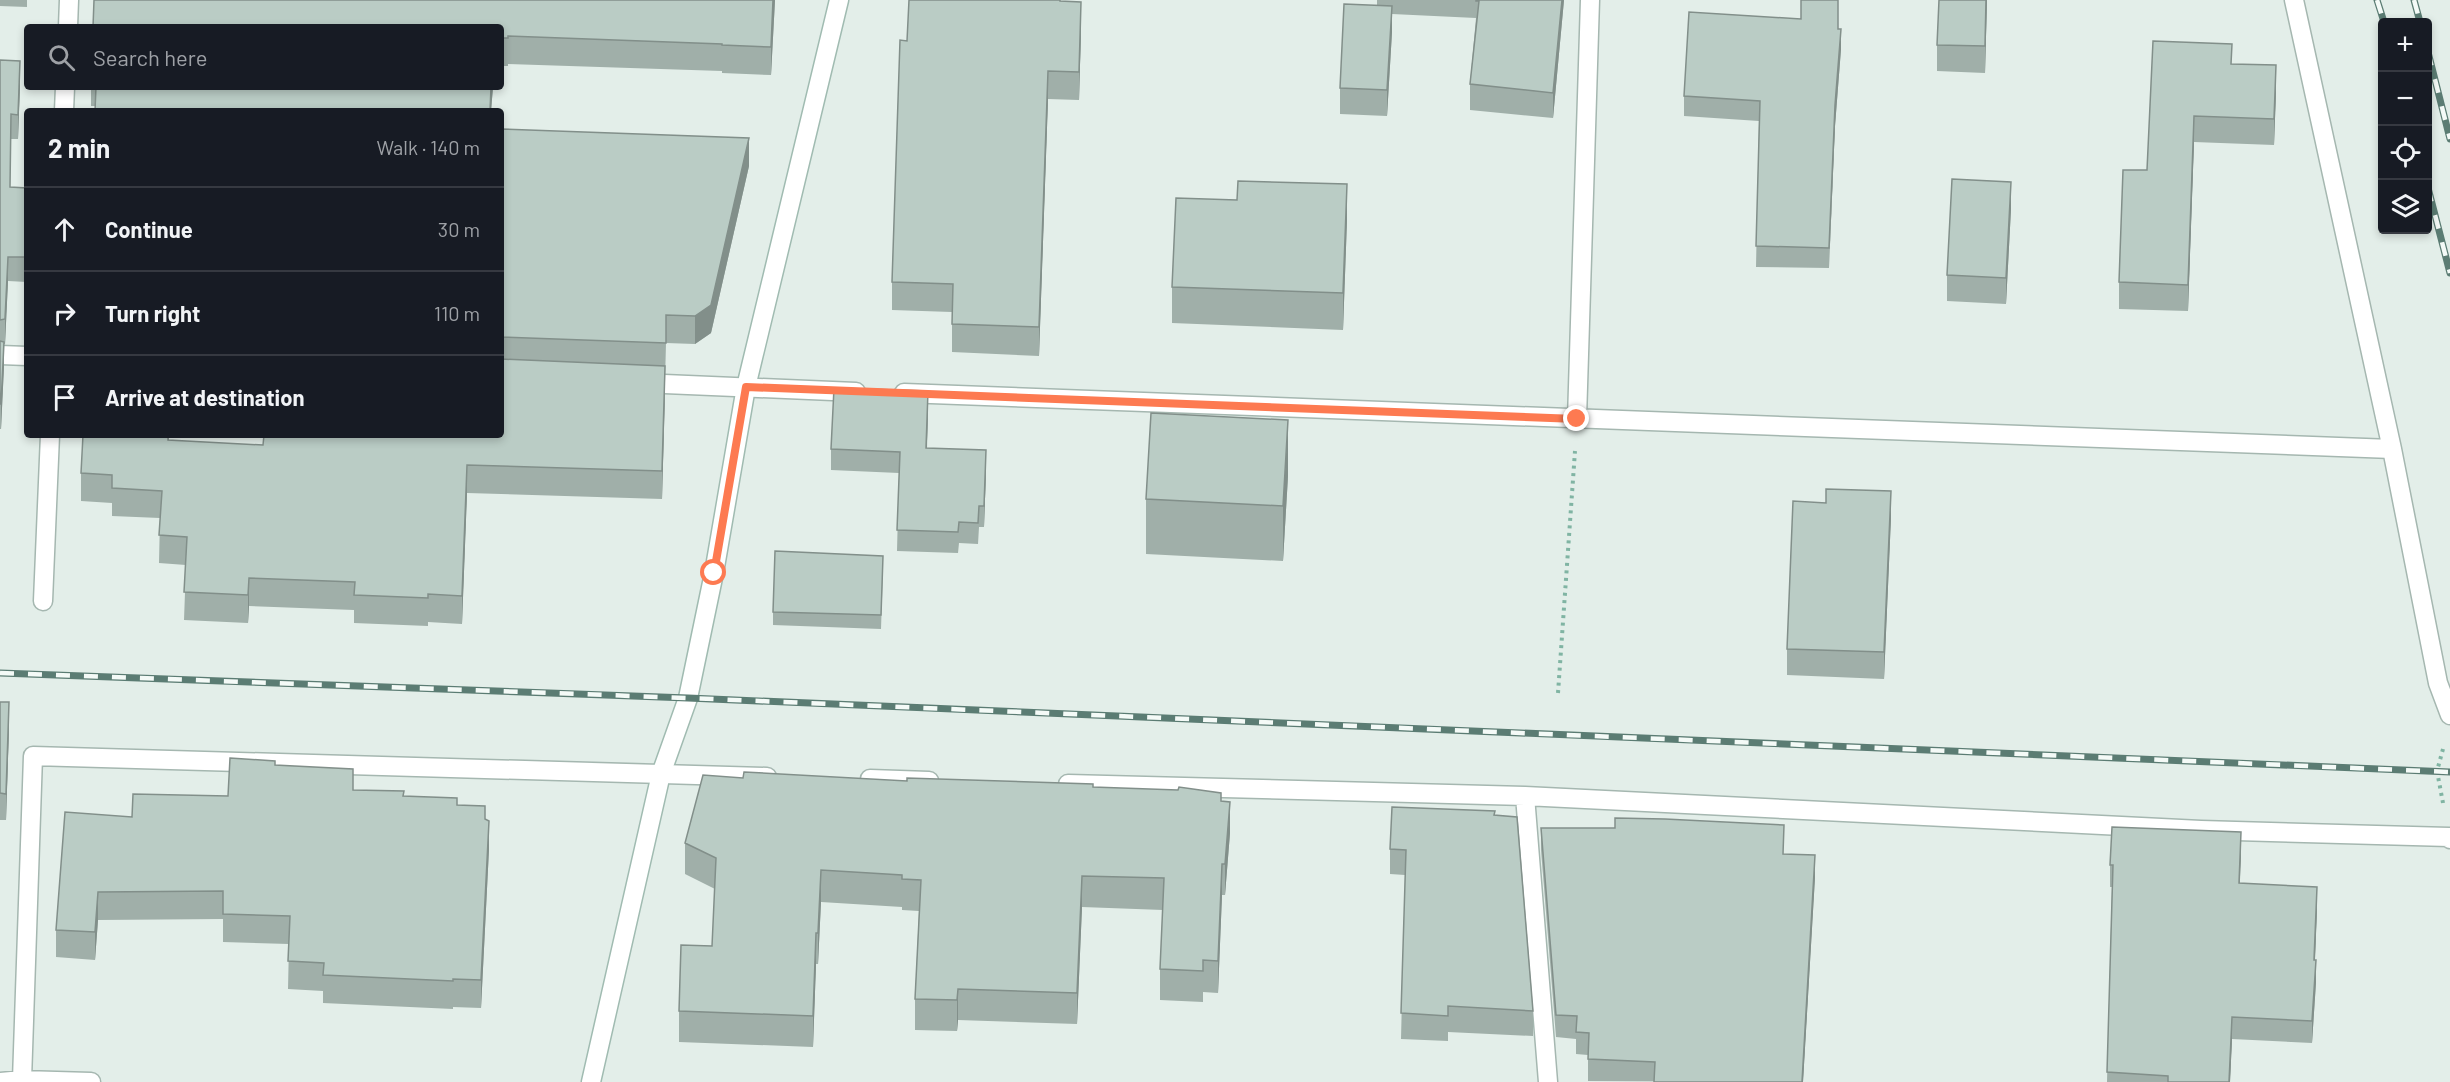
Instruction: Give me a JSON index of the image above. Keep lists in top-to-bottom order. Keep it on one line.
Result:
{"page":{"map_buttons":["+","−"],"search":"Search here","heading":["2 min","Walk · 140 m"],"list":[["Continue","30 m"],["Turn right","110 m"],"Arrive at destination"]}}
